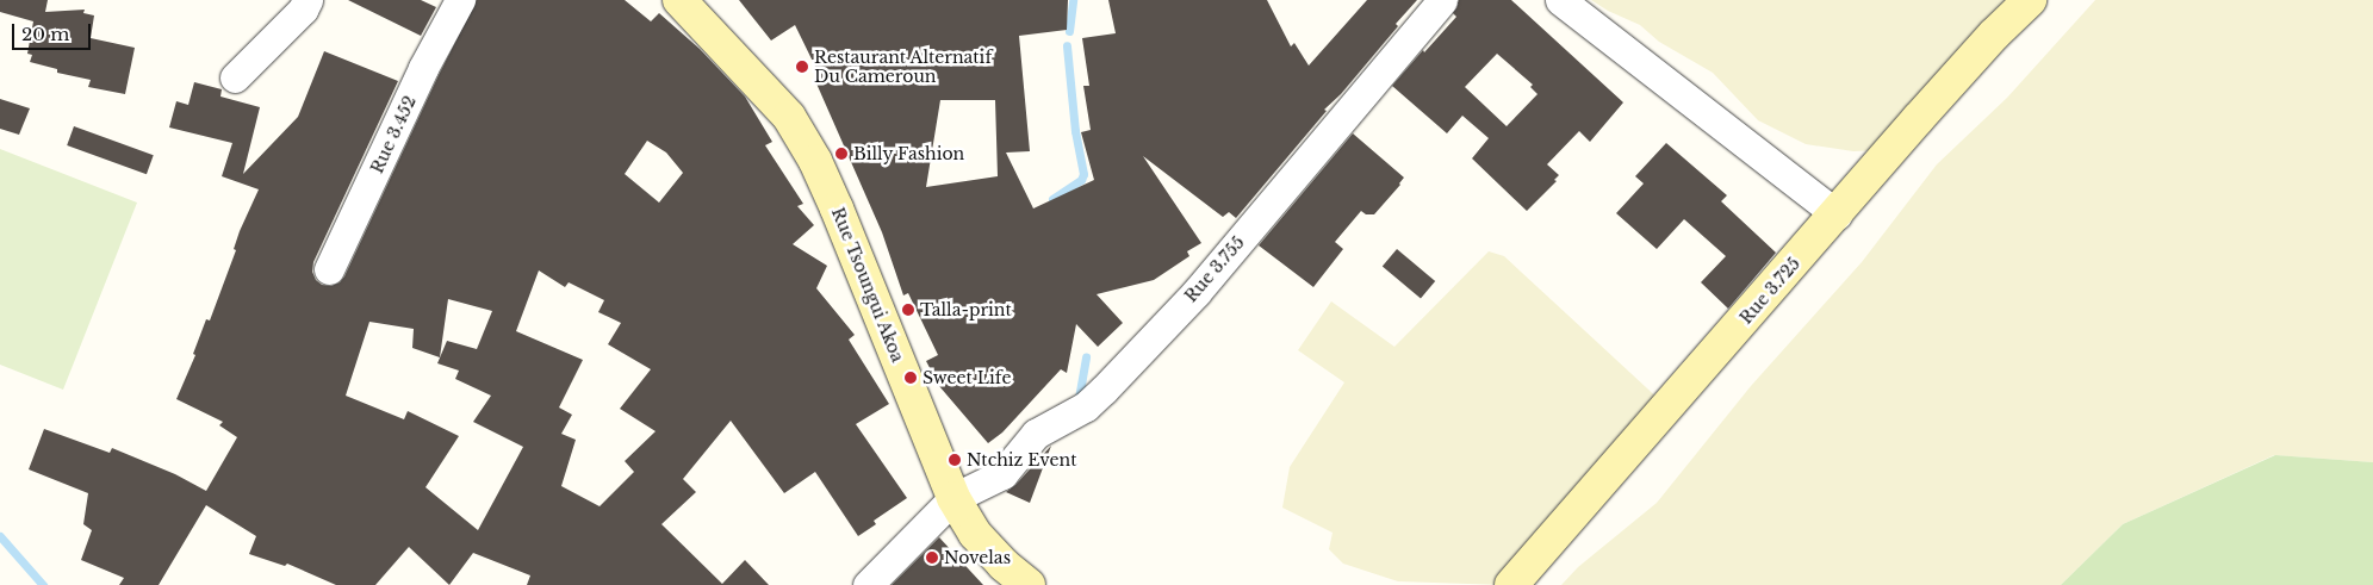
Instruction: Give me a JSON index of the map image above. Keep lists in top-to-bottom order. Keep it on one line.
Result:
{"streets":{"street":["Rue 3.452","Rue 3.755","Rue Tsoungui Akoa","Rue 3.725"]},"crossings":[["Rue 3.755","Rue Tsoungui Akoa"]],"places":["Restaurant Alternatif Du Cameroun","Billy Fashion","Talla-print","Sweet Life","Ntchiz Event","Novelas"],"scale_bar":"20 m"}
